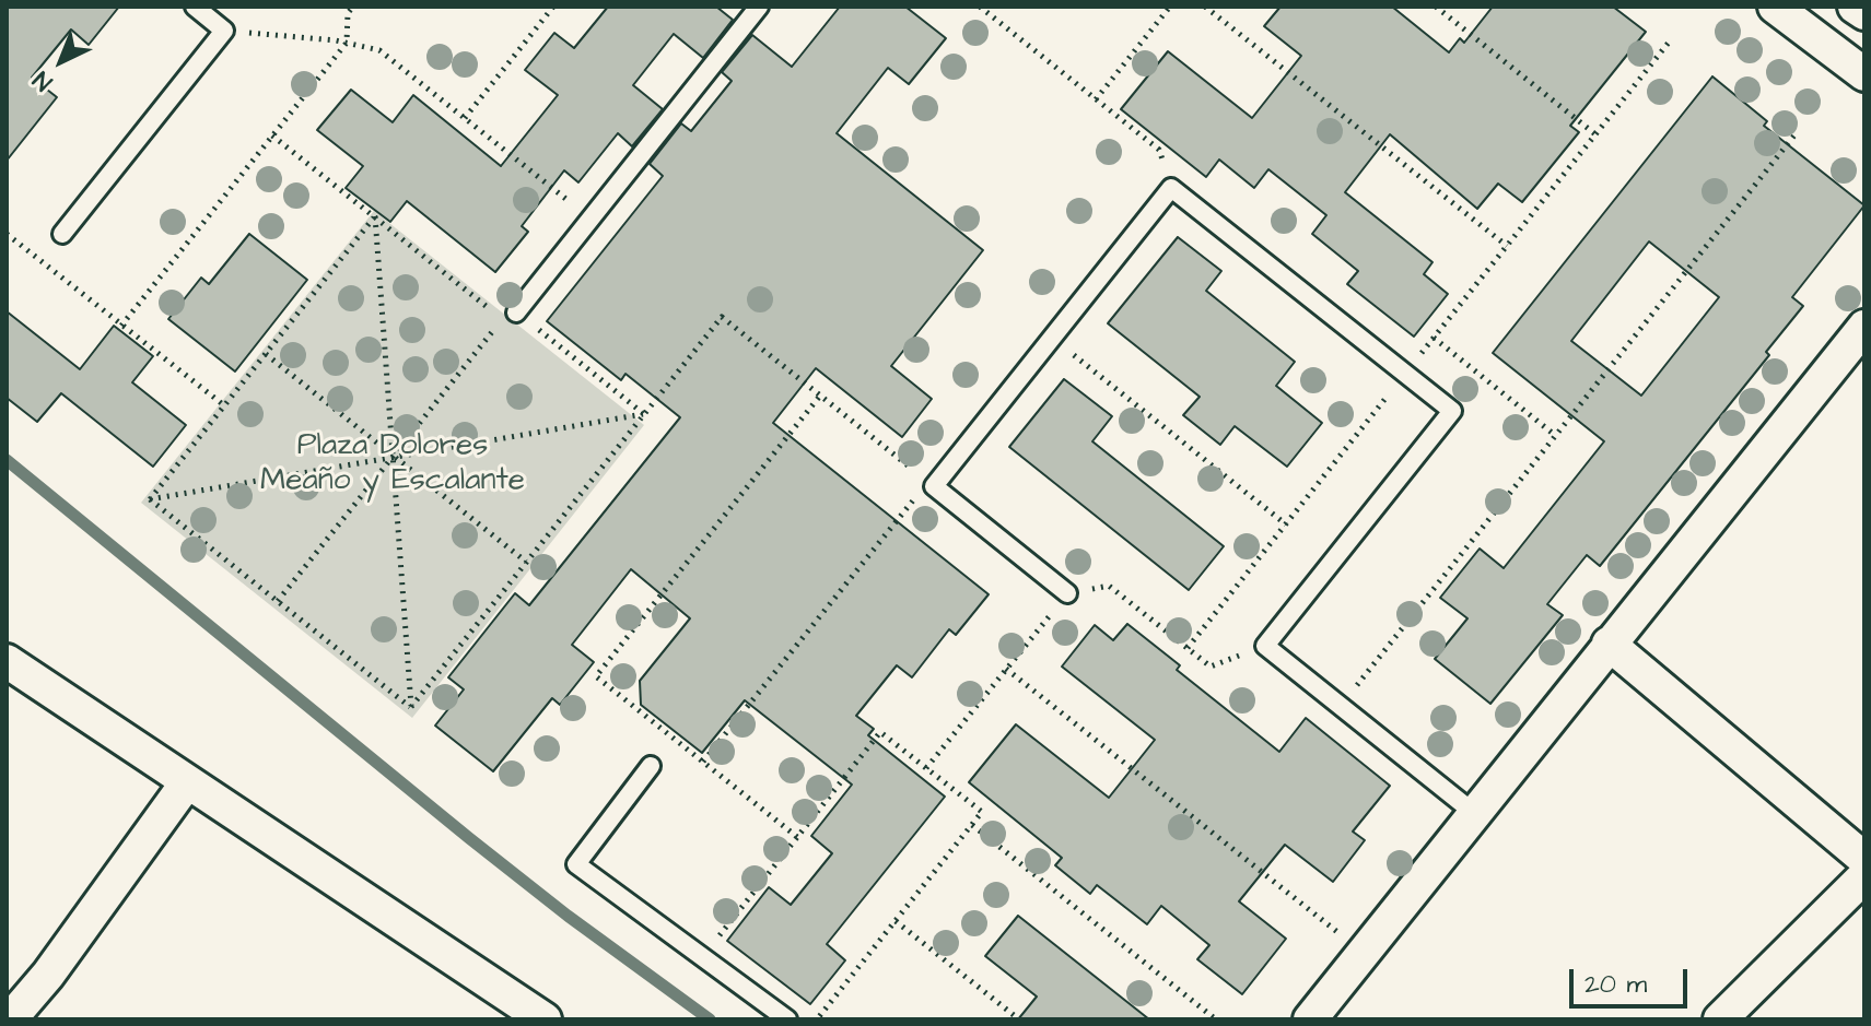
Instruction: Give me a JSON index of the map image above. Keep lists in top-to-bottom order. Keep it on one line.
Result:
{"parks":["Plaza Dolores Meaño y Escalante"],"scale_bar":"20 m","north":"bottom left"}
